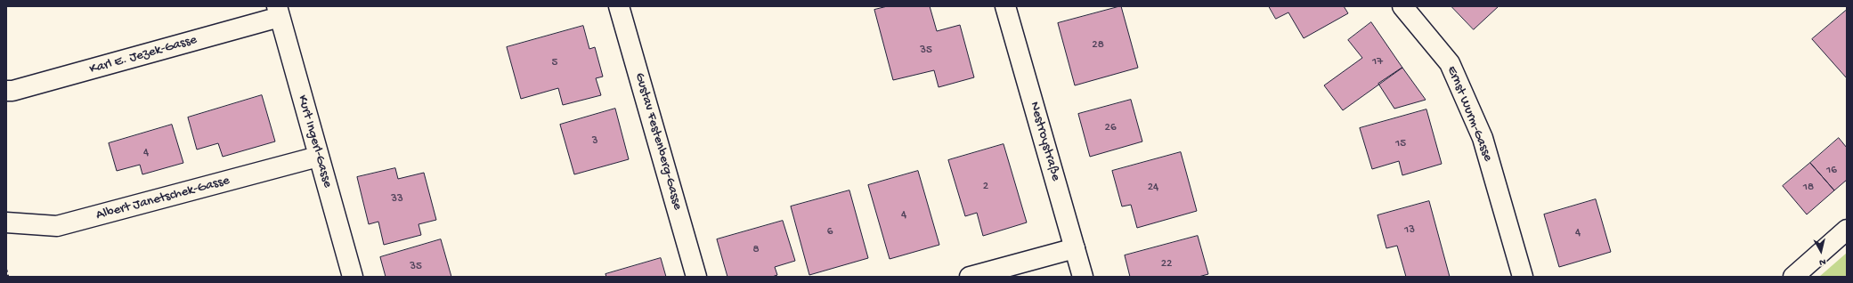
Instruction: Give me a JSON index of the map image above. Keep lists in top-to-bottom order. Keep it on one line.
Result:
{"streets":{"street":["Karl E. Jezek-Gasse","Ernst Wurm-Gasse","Kurt Ingerl-Gasse","Gustav Festenberg-Gasse","Nestroystraße","Albert Janetschek-Gasse"]},"crossings":[["Karl E. Jezek-Gasse","Kurt Ingerl-Gasse"],["Kurt Ingerl-Gasse","Albert Janetschek-Gasse"]],"house_numbers":["28","35","17","5","26","3","15","4","16","2","24","18","33","4","13","6","4","8","22","35"],"north":"bottom"}
